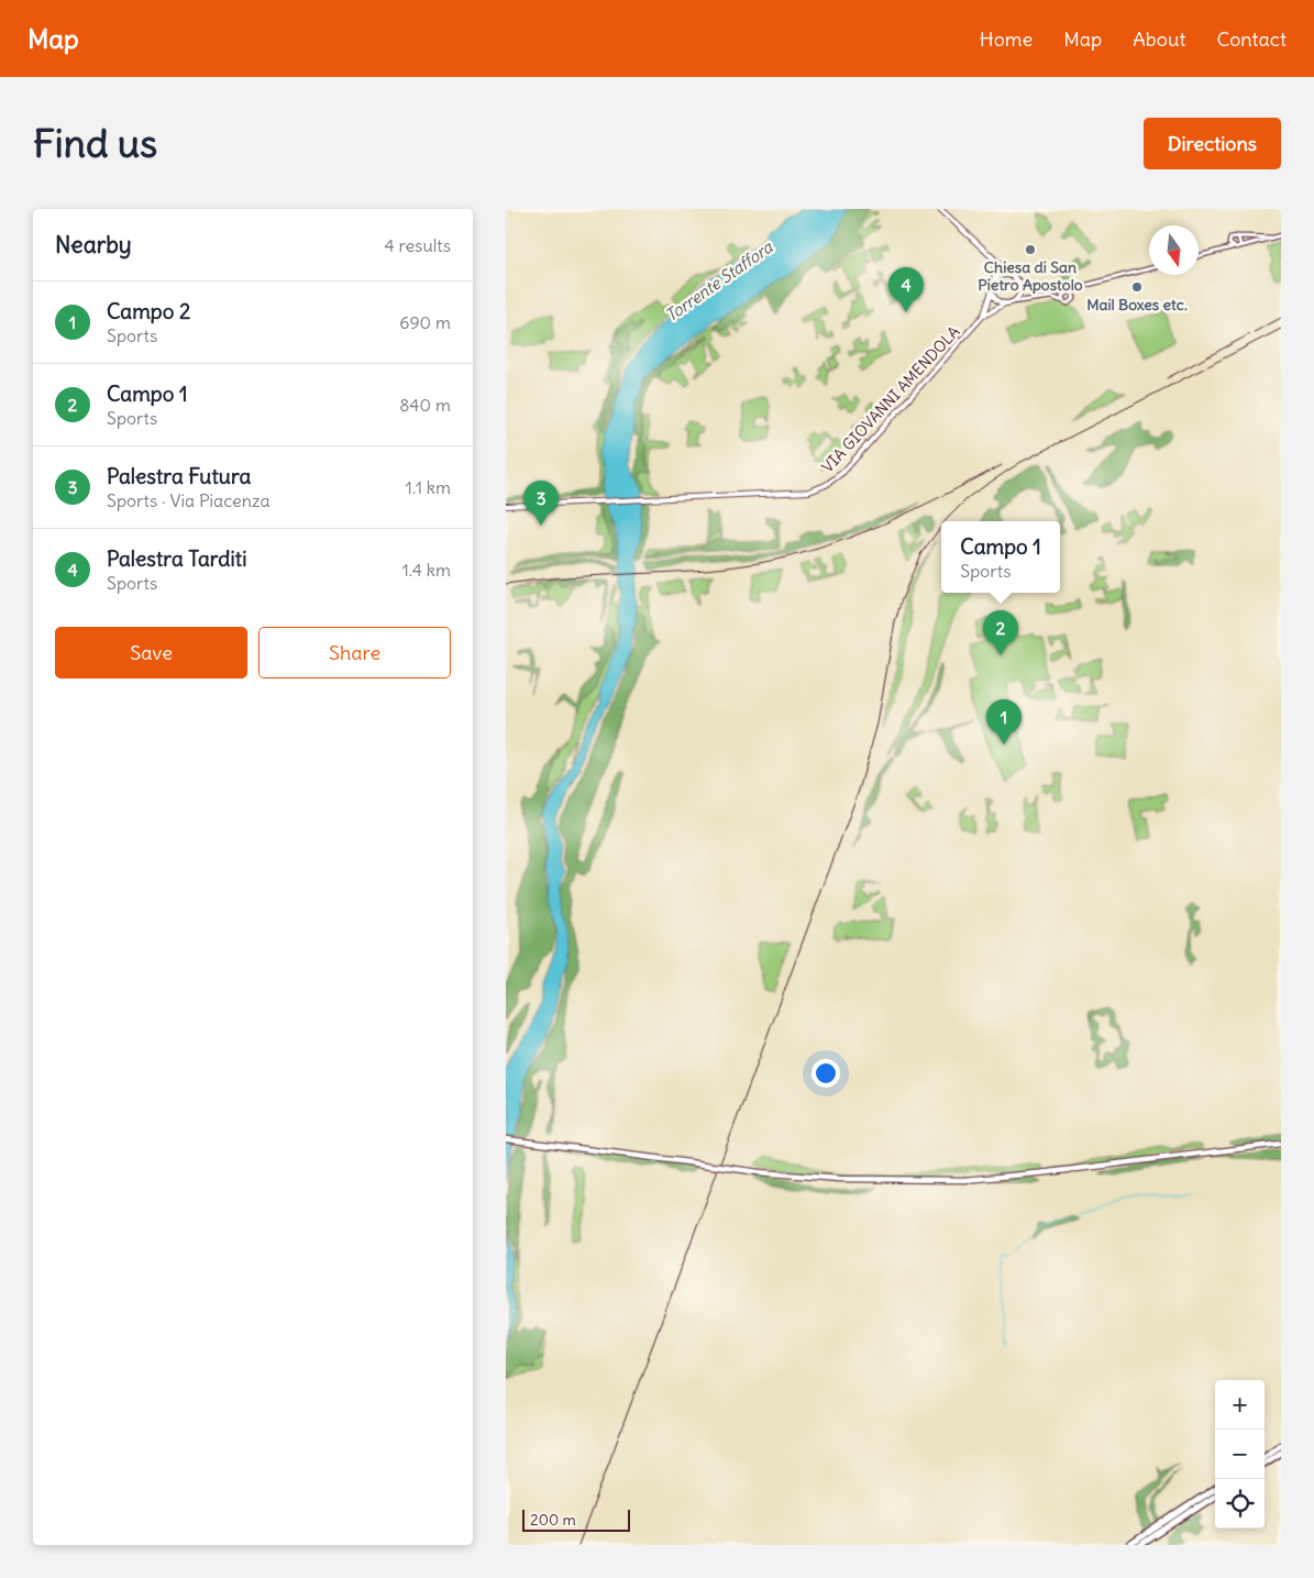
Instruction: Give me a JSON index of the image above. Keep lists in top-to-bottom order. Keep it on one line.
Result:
{"streets":{"main road":["VIA GIOVANNI AMENDOLA"]},"water":["Torrente Staffora"],"places":["Chiesa di San Pietro Apostolo","Mail Boxes etc."],"scale_bar":"200 m","north":"bottom","page":{"header":"Map","nav":["Home","Map","About","Contact"],"buttons":["Directions",["Save","Share"]],"title":"Find us","heading":["Nearby","4 results"],"pins":["4","3","2","1"],"list":[{"mark":"1","name":"Campo 2","note":"Sports","value":"690 m"},{"mark":"2","name":"Campo 1","note":"Sports","value":"840 m"},{"mark":"3","name":"Palestra Futura","note":"Sports · Via Piacenza","value":"1.1 km"},{"mark":"4","name":"Palestra Tarditi","note":"Sports","value":"1.4 km"}],"popup":["Campo 1","Sports"],"map_buttons":["+","−"],"scale":"200 m"}}
